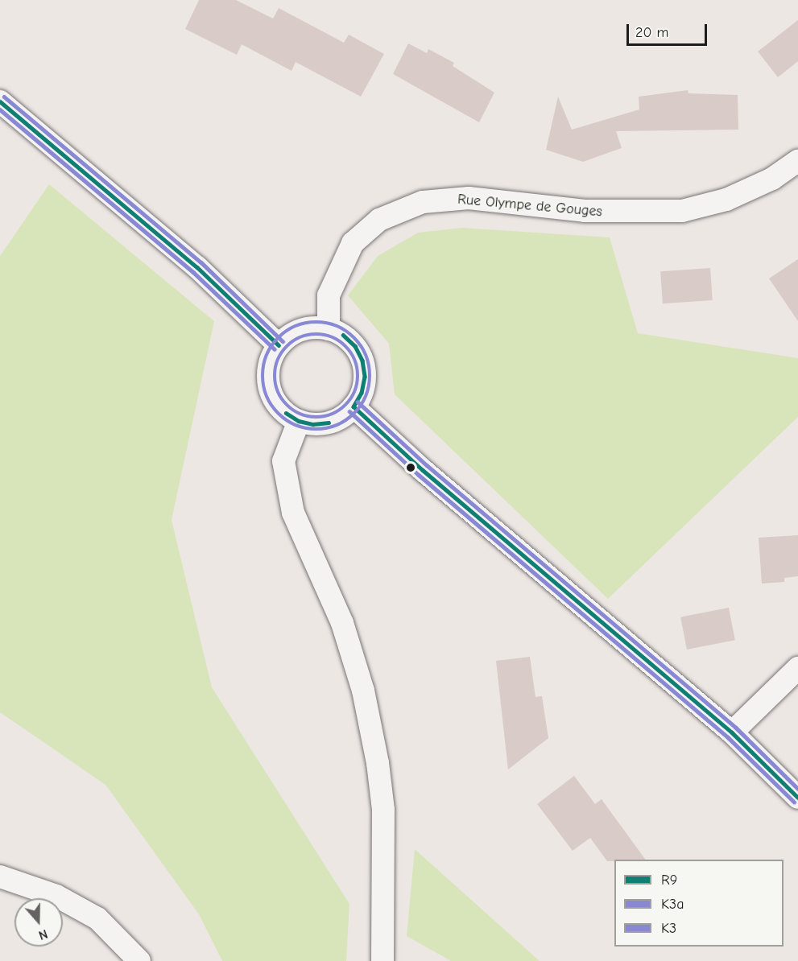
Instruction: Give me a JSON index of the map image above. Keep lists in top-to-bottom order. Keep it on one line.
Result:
{"streets":{"street":["Rue Olympe de Gouges"]},"lines":["transit line K3","transit line R9","transit line K3a"],"legend":["R9","K3a","K3"],"scale_bar":"20 m","north":"bottom"}
